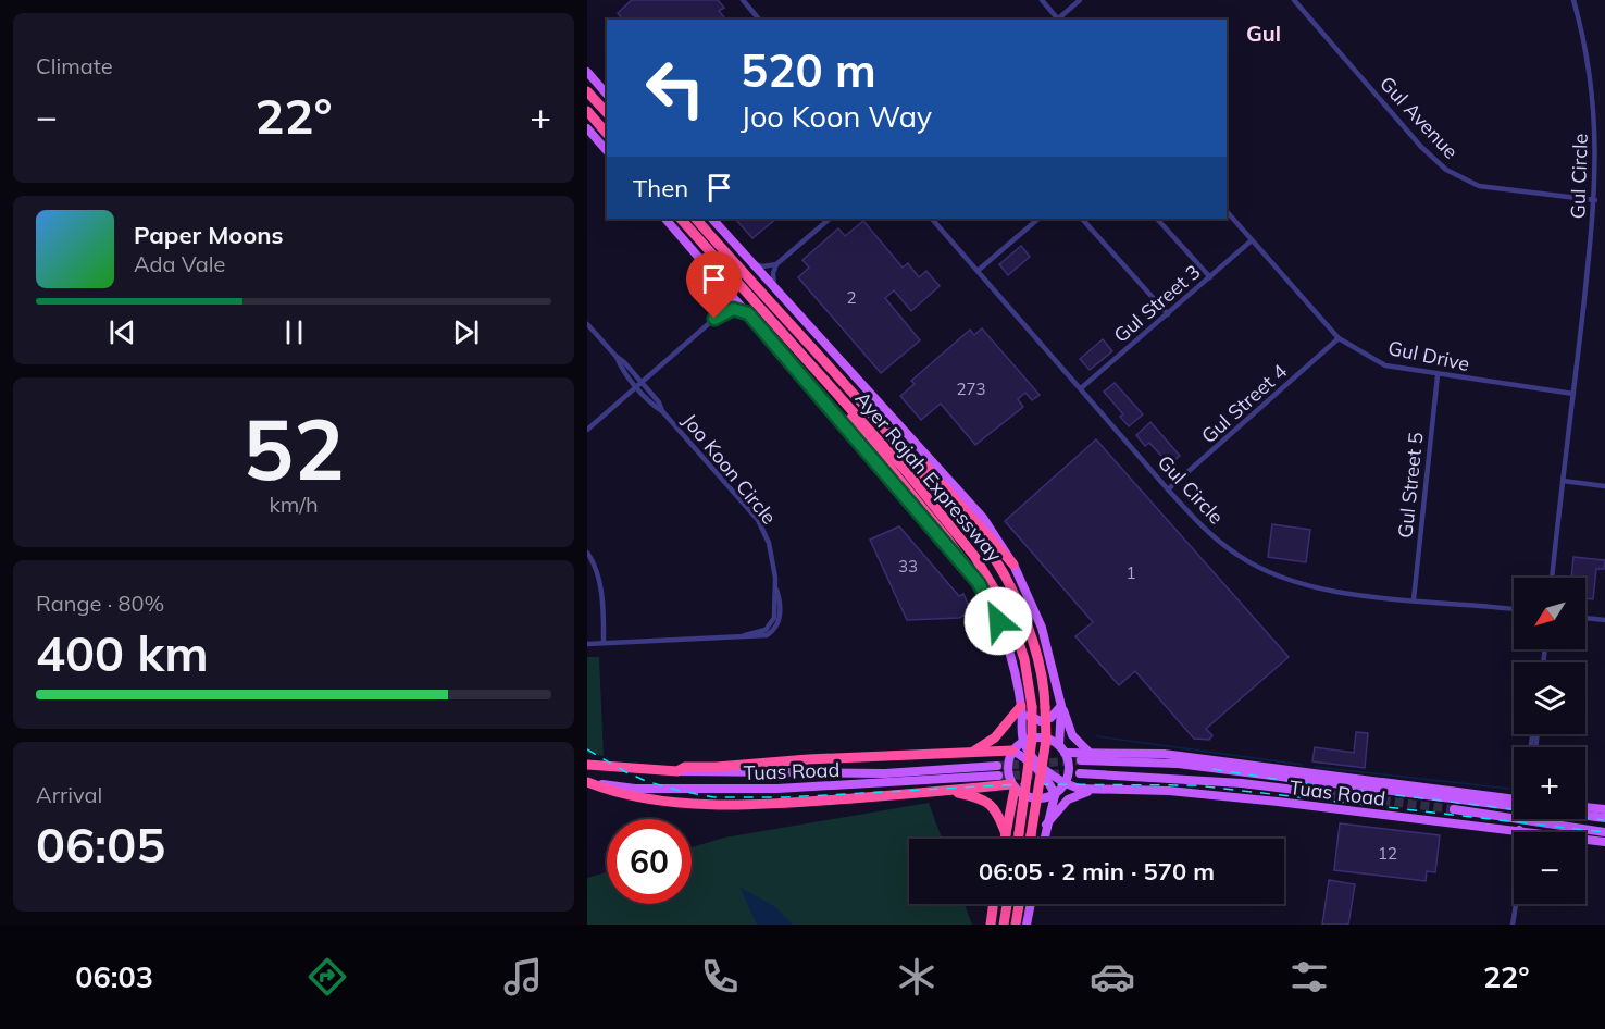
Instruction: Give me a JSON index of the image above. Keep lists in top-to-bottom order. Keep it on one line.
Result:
{"streets":{"highway":["Ayer Rajah Expressway"],"main road":["Tuas Road"],"street":["Gul Avenue","Gul Circle","Gul Street 3","Gul Drive","Gul Street 4","Joo Koon Circle","Gul Street 5"]},"crossings":[["Gul Avenue","Gul Circle"],["Gul Circle","Gul Street 3"],["Gul Circle","Gul Drive"],["Gul Circle","Gul Street 4"],["Gul Circle","Gul Street 5"],["Gul Street 3","Gul Drive"],["Gul Drive","Gul Street 4"],["Gul Drive","Gul Street 5"]],"districts":["Gul"],"house_numbers":["2","273","33","1","12"],"north":"bottom left","page":{"tile":["Climate",["52","km/h"],["Range · 80%","400 km"],["Arrival","06:05"]],"turn":["520 m","Joo Koon Way"],"heat":["−","22°","+"],"then":"Then","song":["Paper Moons","Ada Vale"],"map_buttons":["+","−"],"limit":"60","trip":"06:05 · 2 min · 570 m","tabs":["06:03","22°"]}}
